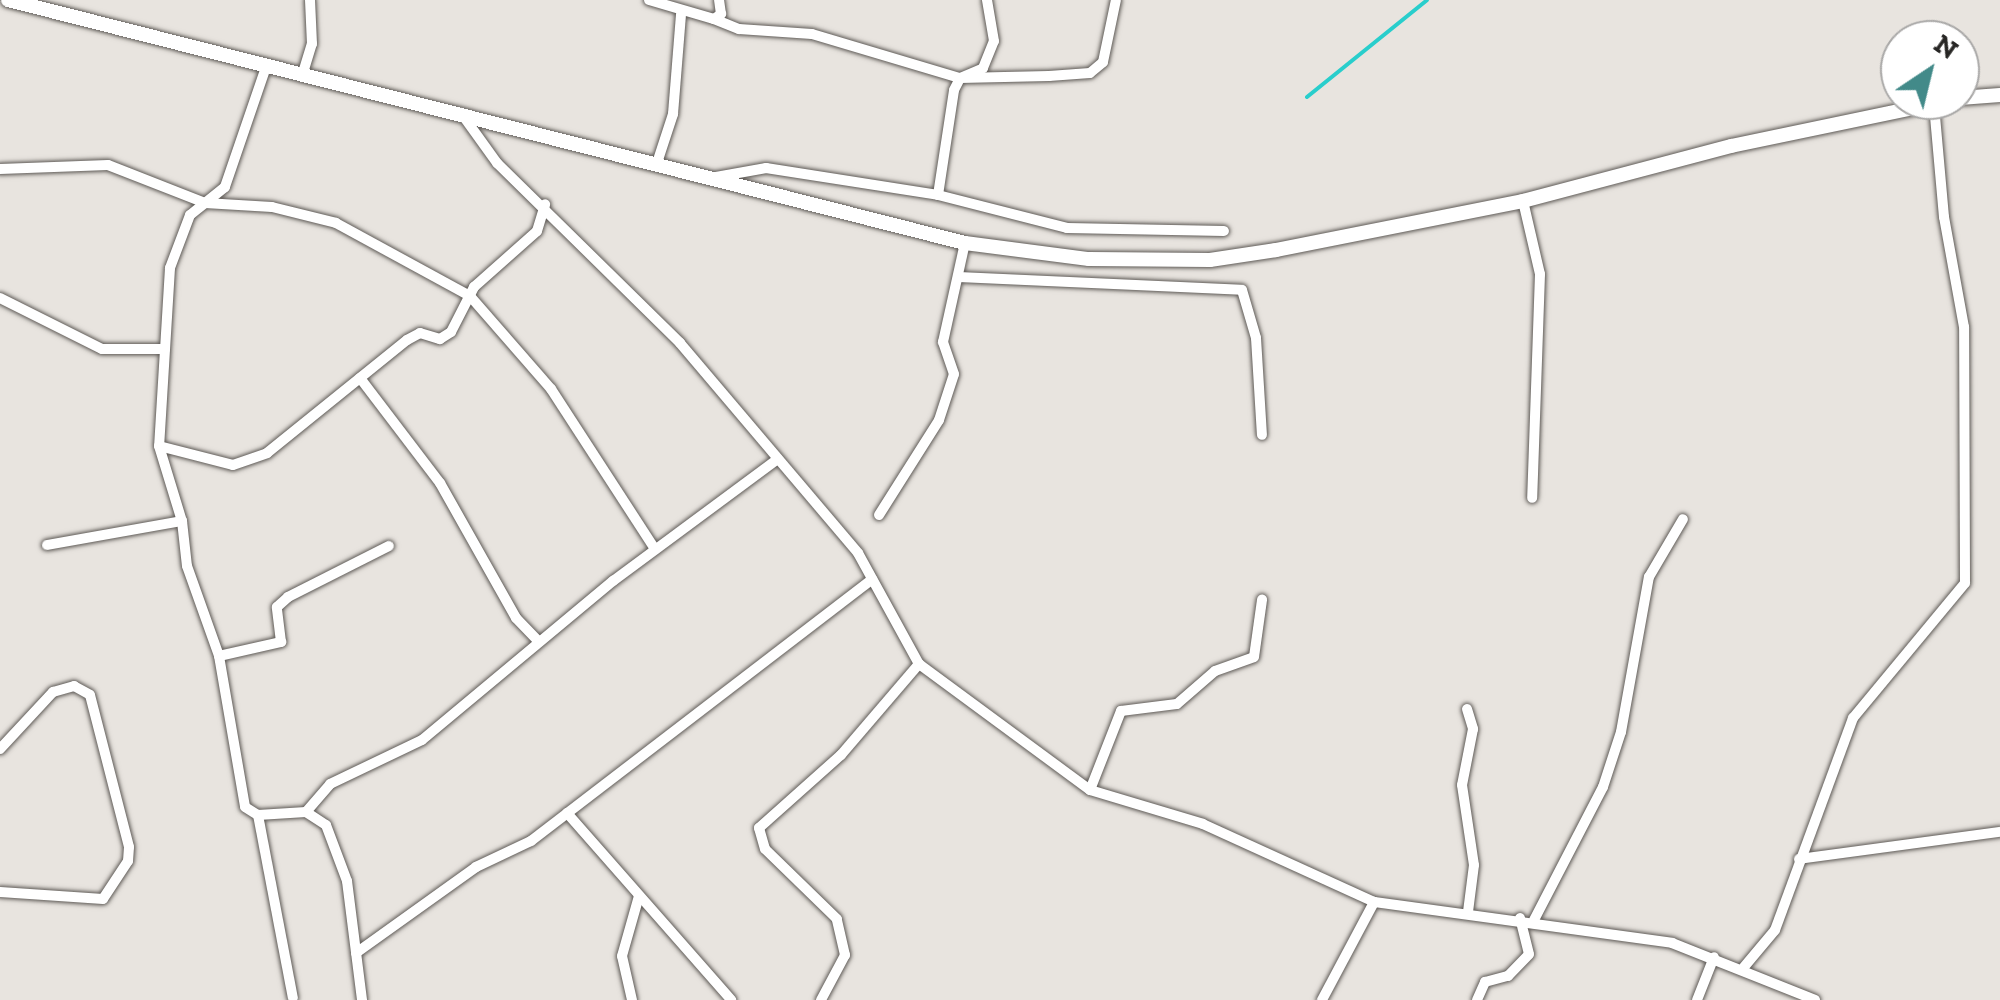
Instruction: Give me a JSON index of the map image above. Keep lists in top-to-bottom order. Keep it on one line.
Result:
{"north":"top right"}
